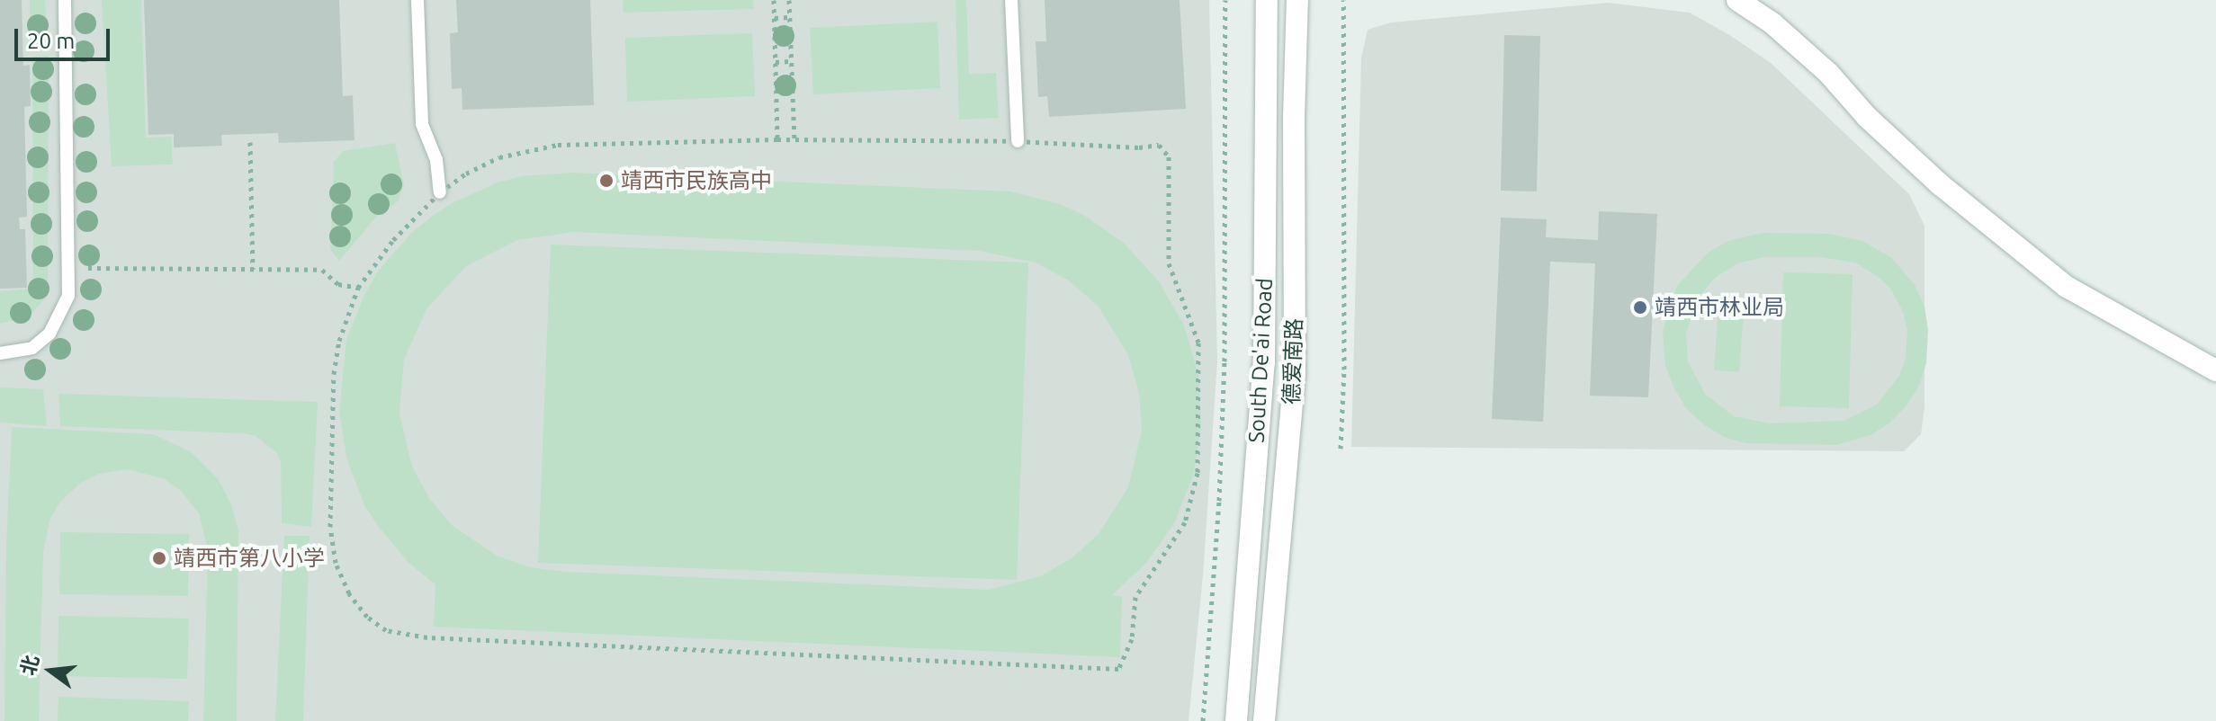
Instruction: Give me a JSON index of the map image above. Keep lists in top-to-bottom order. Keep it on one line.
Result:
{"streets":{"main road":["South De'ai Road","德爱南路"]},"places":["靖西市民族高中","靖西市林业局","靖西市第八小学"],"scale_bar":"20 m","north":"left"}
